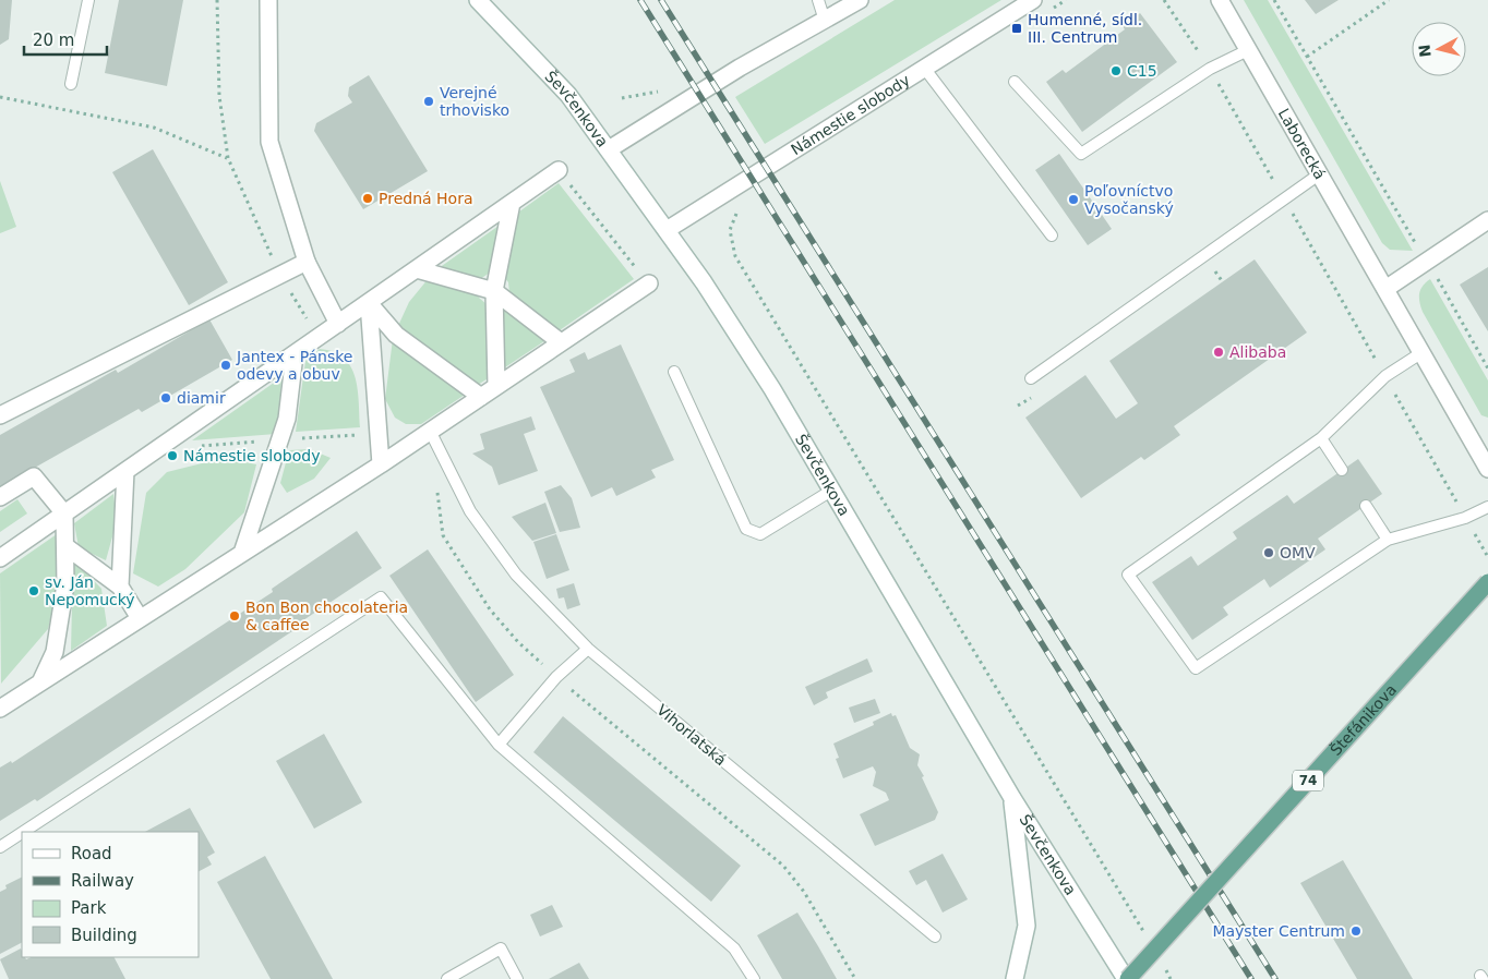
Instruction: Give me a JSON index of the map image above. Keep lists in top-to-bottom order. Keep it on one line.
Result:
{"streets":{"main road":["Štefánikova","74"],"street":["Ševčenkova","Námestie slobody","Laborecká"],"lane":["Vihorlatská"]},"crossings":[["Ševčenkova","Námestie slobody"],["Ševčenkova","Štefánikova"]],"places":{"transit":["Humenné, sídl. III. Centrum"],"other":["C15","Verejné trhovisko","Predná Hora","Poľovníctvo Vysočanský","Alibaba","Jantex - Pánske odevy a obuv","diamir","Námestie slobody","OMV","sv. Ján Nepomucký","Bon Bon chocolateria & caffee","Mayster Centrum"]},"legend":["Road","Railway","Park","Building"],"scale_bar":"20 m","north":"left"}
